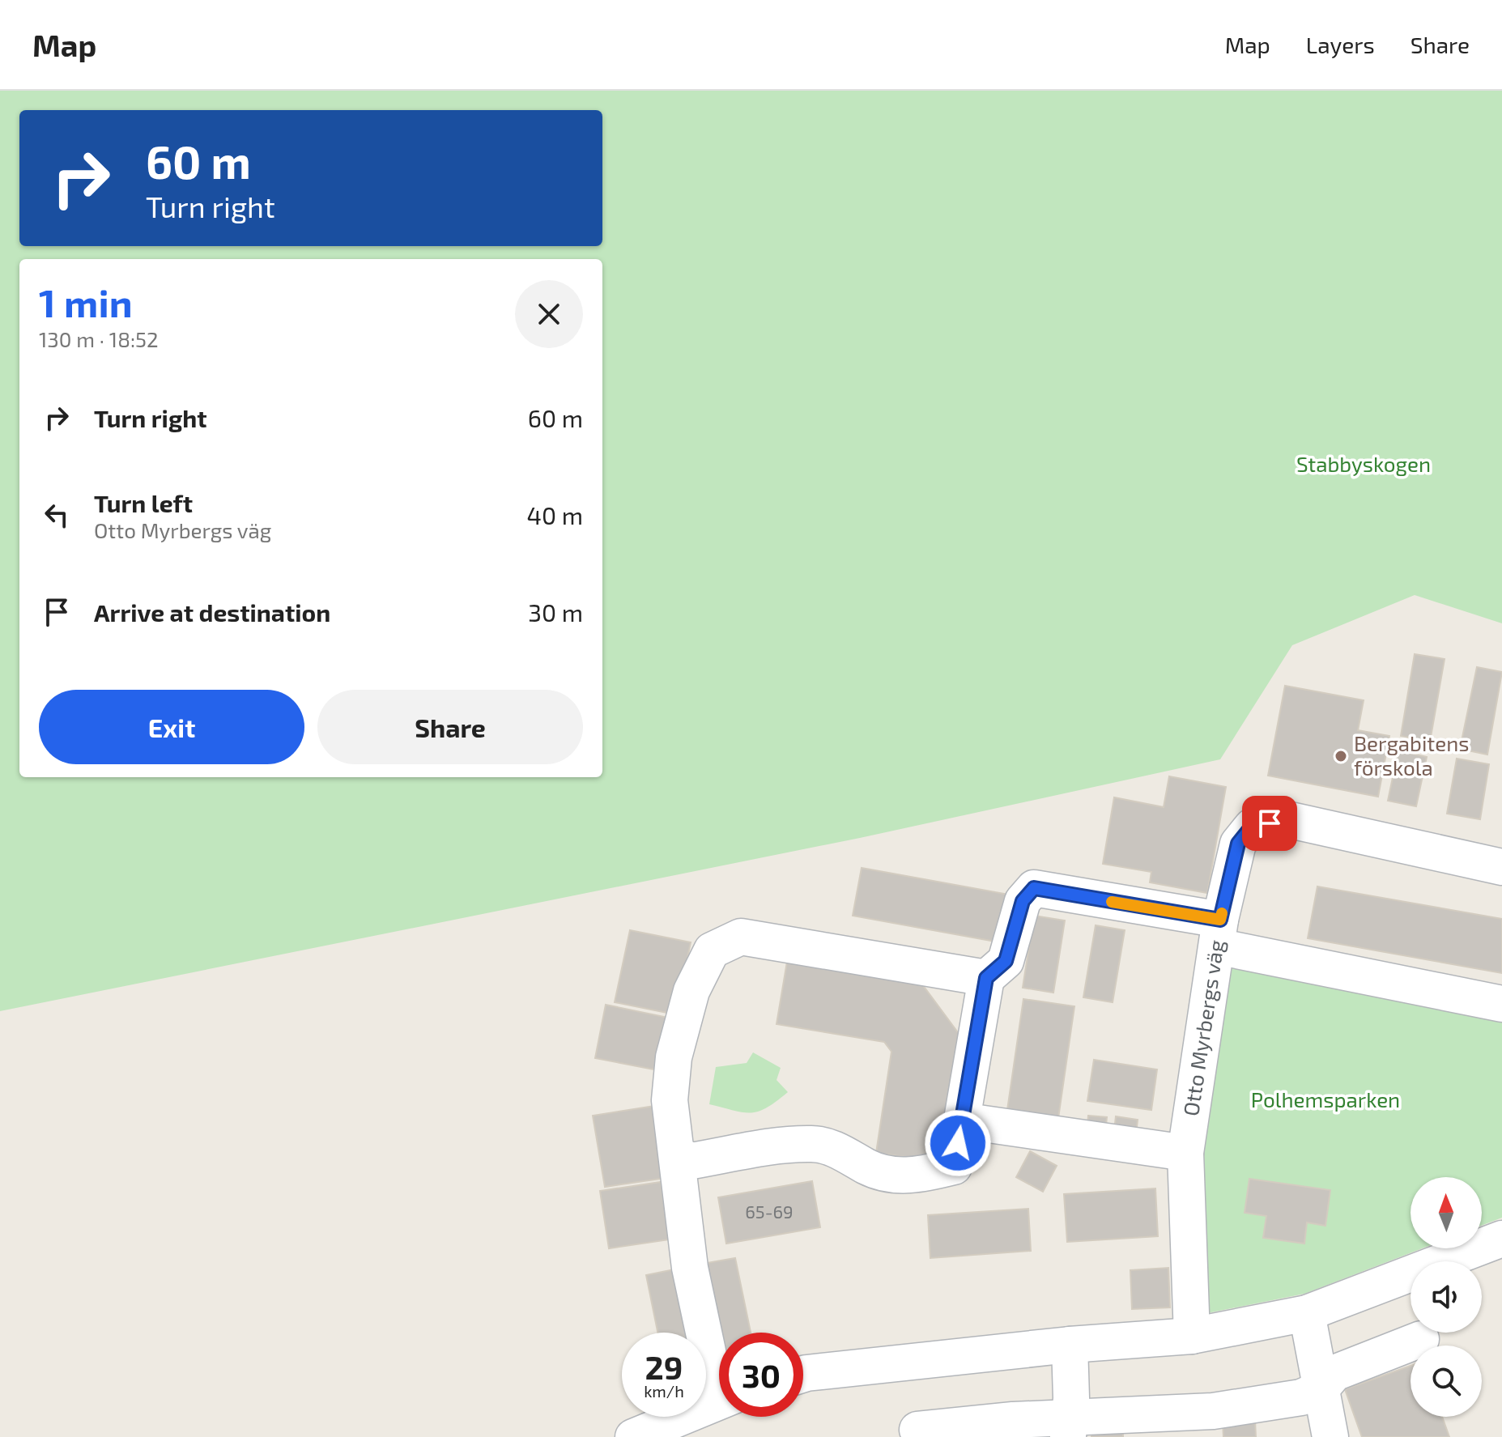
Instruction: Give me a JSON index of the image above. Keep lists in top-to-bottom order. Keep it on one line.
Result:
{"streets":{"street":["Otto Myrbergs väg"]},"parks":["Stabbyskogen","Polhemsparken"],"places":["Bergabitens förskola"],"house_numbers":["65-69"],"north":"top","page":{"header":"Map","nav":["Map","Layers","Share"],"turn":["60 m","Turn right"],"heading":["1 min","130 m · 18:52"],"list":[{"name":"Turn right","value":"60 m"},{"name":"Turn left","note":"Otto Myrbergs väg","value":"40 m"},{"name":"Arrive at destination","value":"30 m"}],"buttons":["Exit","Share"],"speed":"29 km/h","limit":"30"}}
